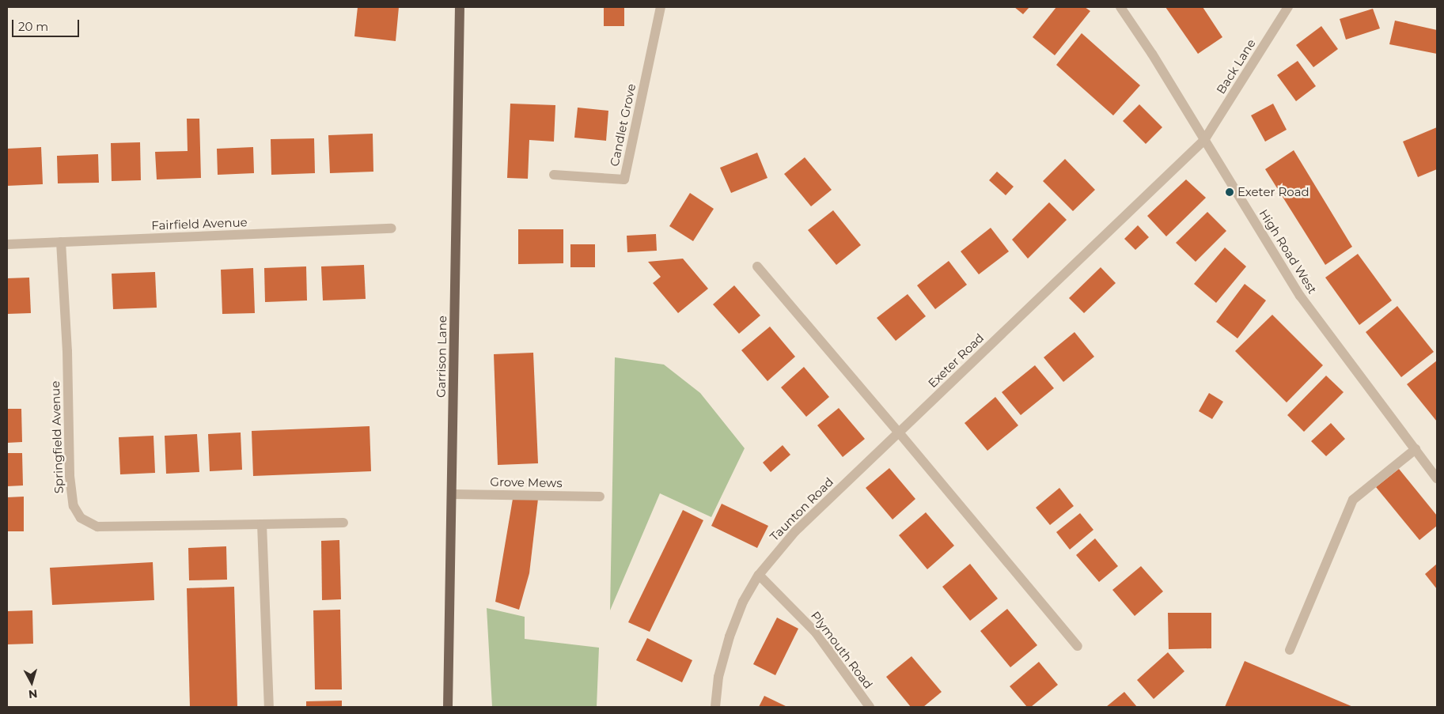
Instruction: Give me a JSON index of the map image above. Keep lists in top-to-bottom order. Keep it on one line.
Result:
{"streets":{"main road":["Garrison Lane"],"street":["Back Lane","Candlet Grove","Fairfield Avenue","High Road West","Exeter Road","Springfield Avenue","Grove Mews","Taunton Road","Plymouth Road"]},"crossings":[["Back Lane","High Road West"],["Back Lane","Exeter Road"],["Fairfield Avenue","Springfield Avenue"],["High Road West","Exeter Road"],["Garrison Lane","Grove Mews"],["Exeter Road","Taunton Road"],["Taunton Road","Plymouth Road"]],"places":["Exeter Road"],"scale_bar":"20 m","north":"bottom"}
